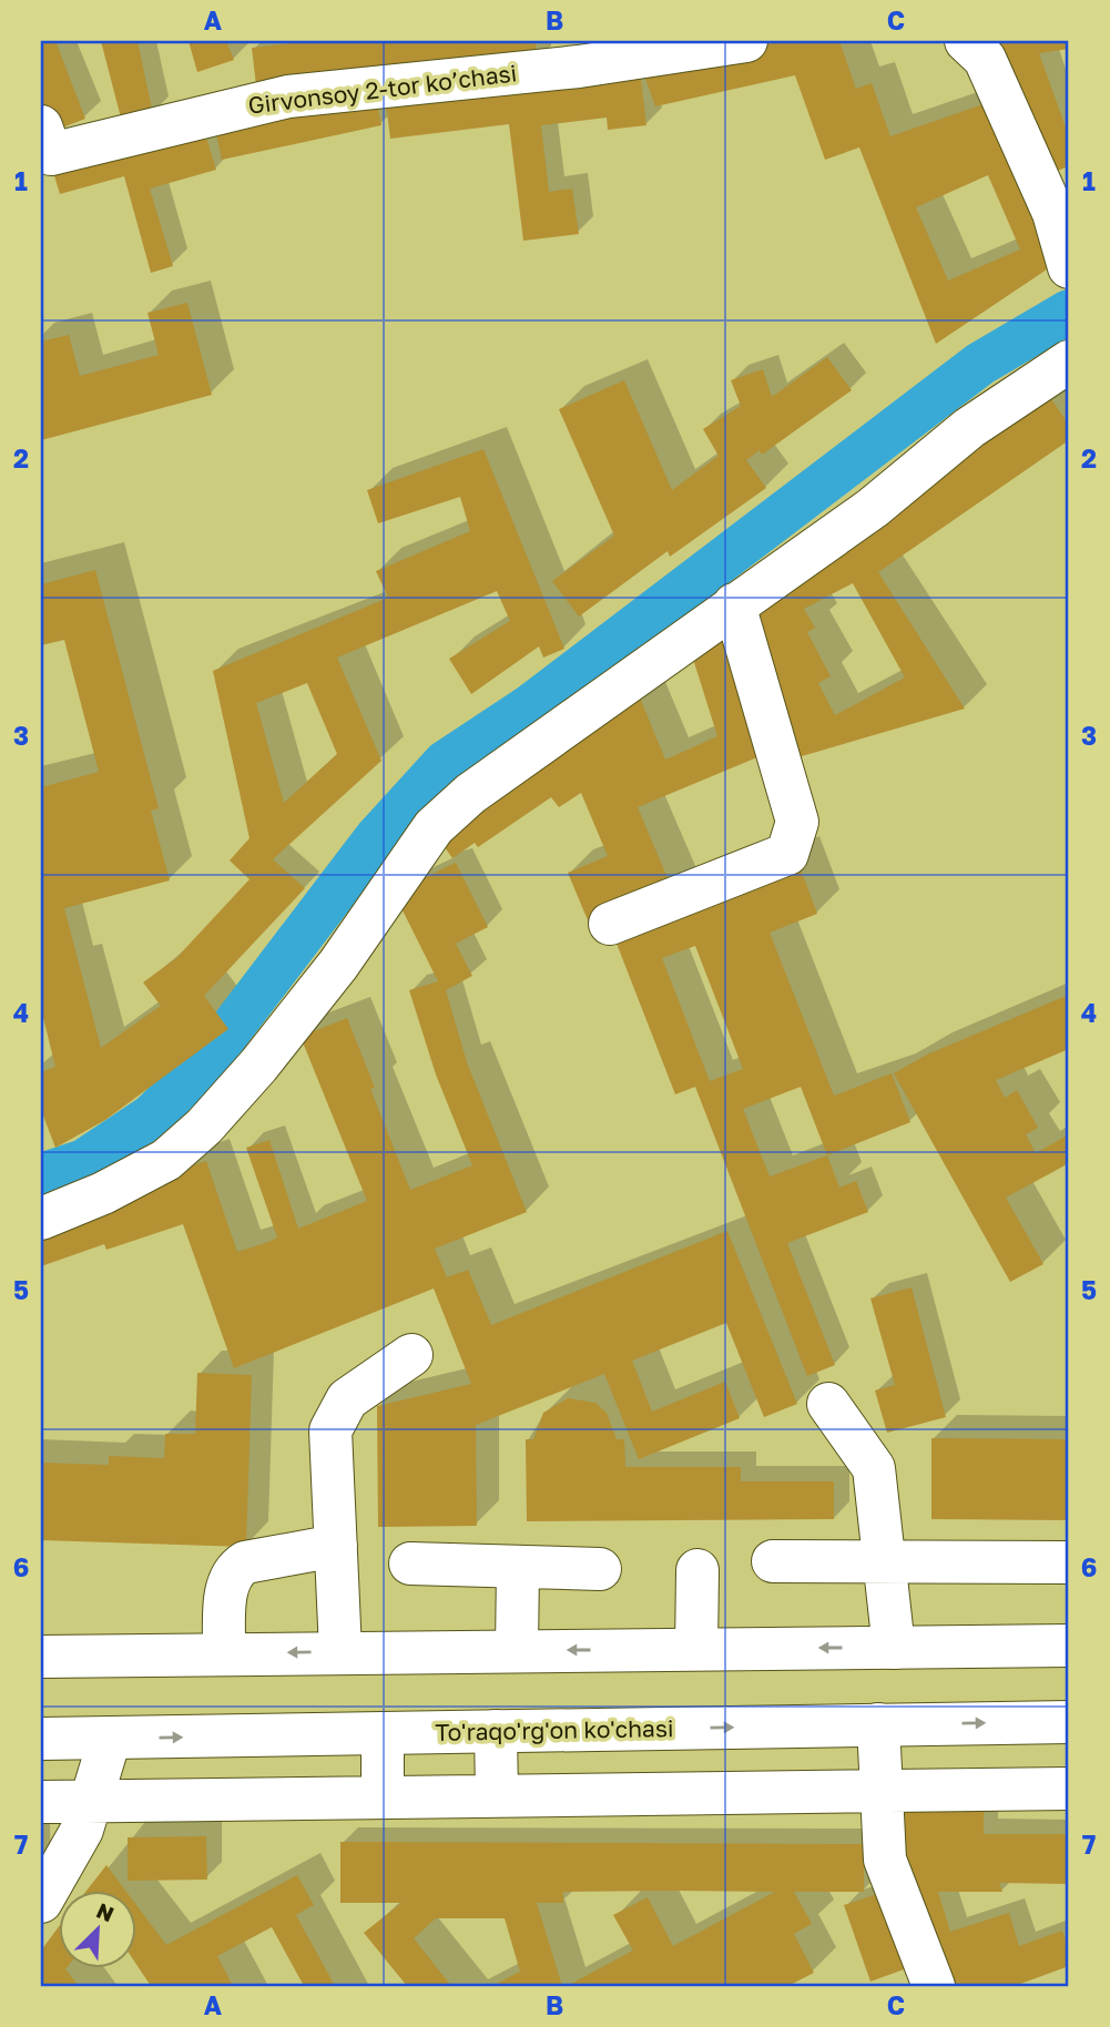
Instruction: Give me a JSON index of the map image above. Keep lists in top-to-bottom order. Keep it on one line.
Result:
{"streets":{"street":["Girvonsoy 2-tor koʼchasi","To'raqo'rg'on ko'chasi"]},"north":"top right","grid":{"columns":["A","B","C"],"rows":["1","2","3","4","5","6","7"]}}
